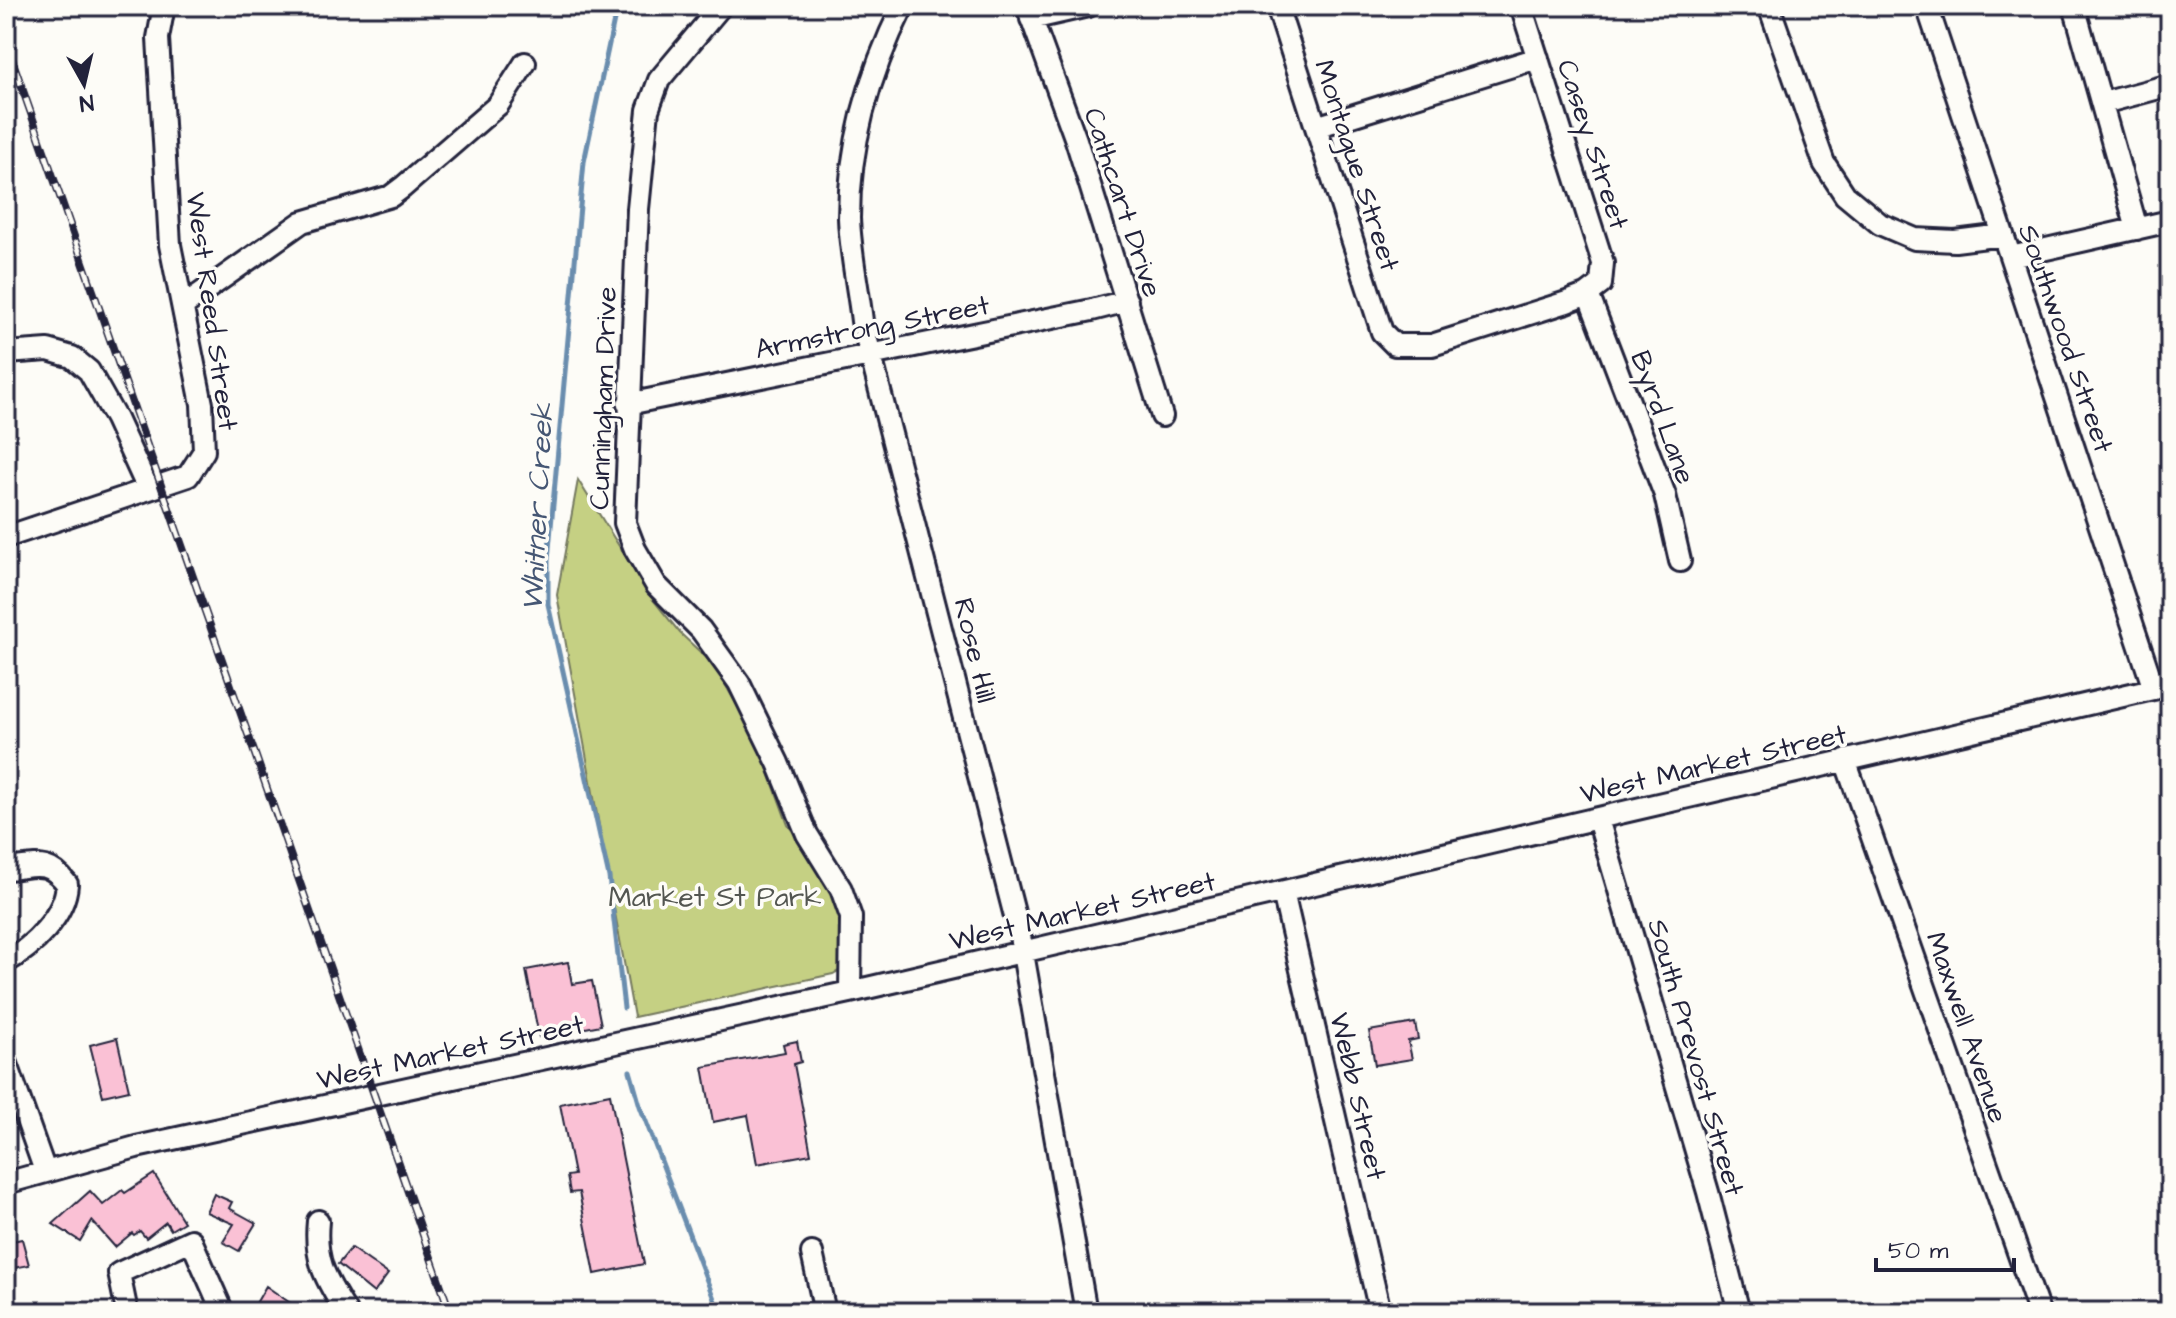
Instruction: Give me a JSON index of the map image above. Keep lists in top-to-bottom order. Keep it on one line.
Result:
{"streets":{"street":["Casey Street","Montague Street","Cathcart Drive","West Reed Street","Armstrong Street","Southwood Street","Cunningham Drive","Byrd Lane","Rose Hill","West Market Street","Maxwell Avenue","South Prevost Street","Webb Street"]},"crossings":[["Casey Street","Montague Street"],["Casey Street","Byrd Lane"],["Montague Street","Byrd Lane"],["Cathcart Drive","Armstrong Street"],["Armstrong Street","Cunningham Drive"],["Armstrong Street","Rose Hill"],["Southwood Street","West Market Street"],["Cunningham Drive","West Market Street"],["Rose Hill","West Market Street"],["West Market Street","Maxwell Avenue"],["West Market Street","South Prevost Street"],["West Market Street","Webb Street"]],"water":["Whitner Creek"],"parks":["Market St Park"],"scale_bar":"50 m","north":"bottom"}
